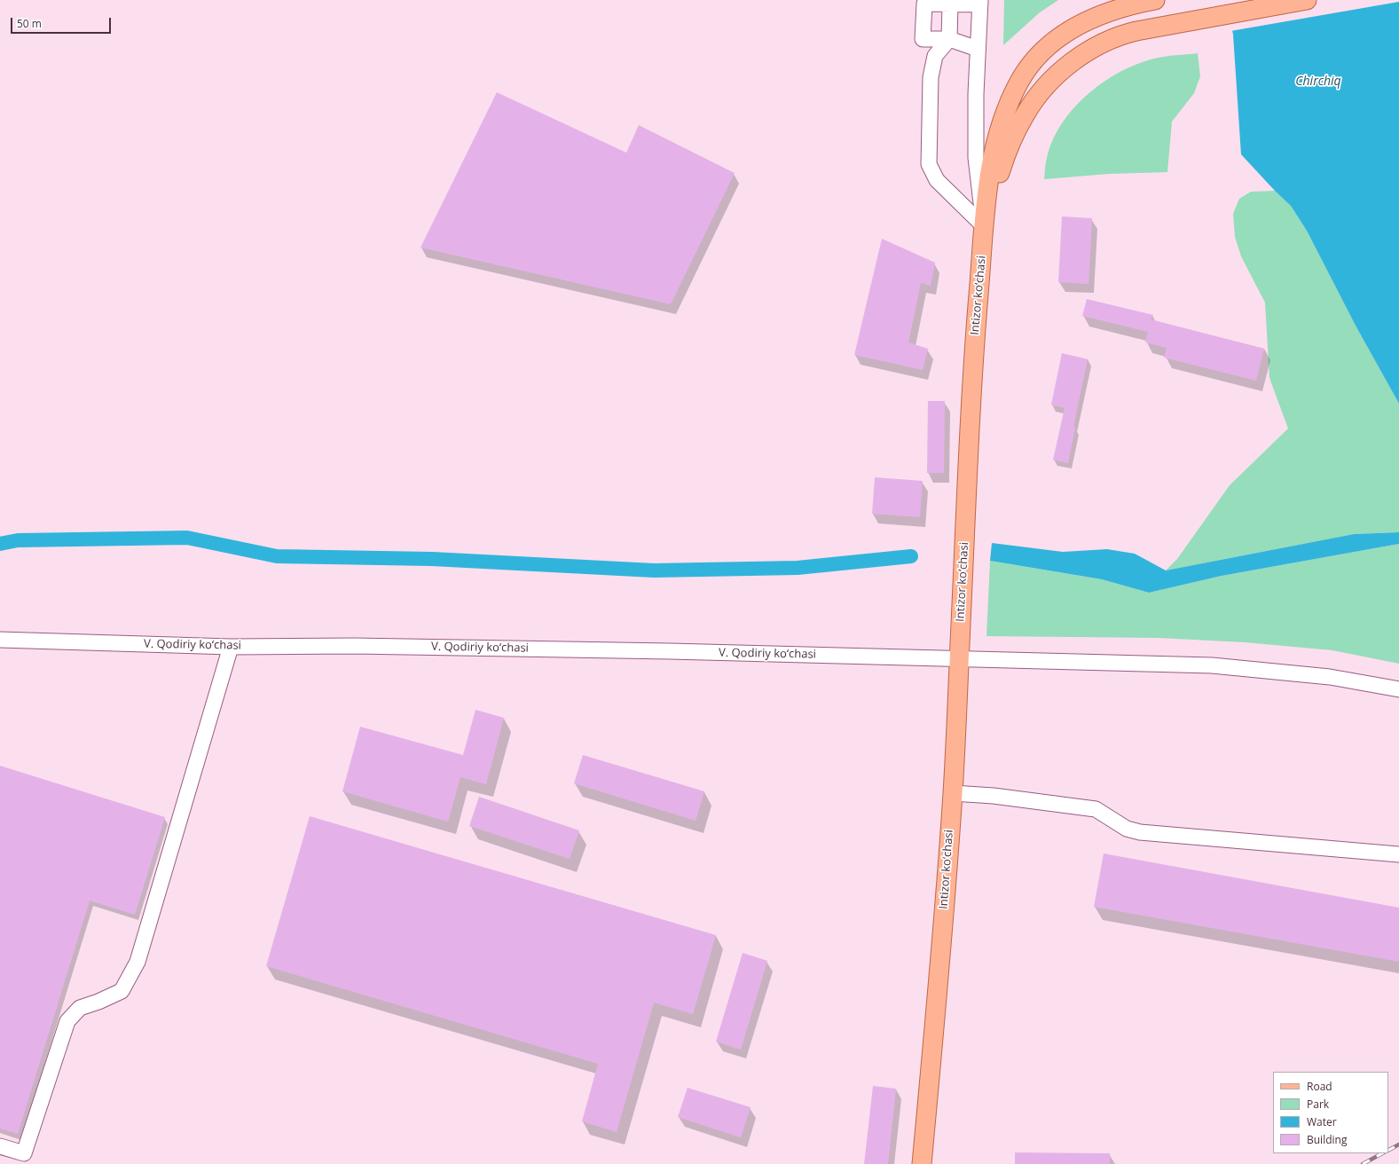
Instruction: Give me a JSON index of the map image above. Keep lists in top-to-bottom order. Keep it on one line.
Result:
{"streets":{"main road":["Intizor ko‘chasi"],"street":["V. Qodiriy ko‘chasi"]},"crossings":[["Intizor ko‘chasi","V. Qodiriy ko‘chasi"]],"water":["Chirchiq"],"legend":["Road","Park","Water","Building"],"scale_bar":"50 m"}
